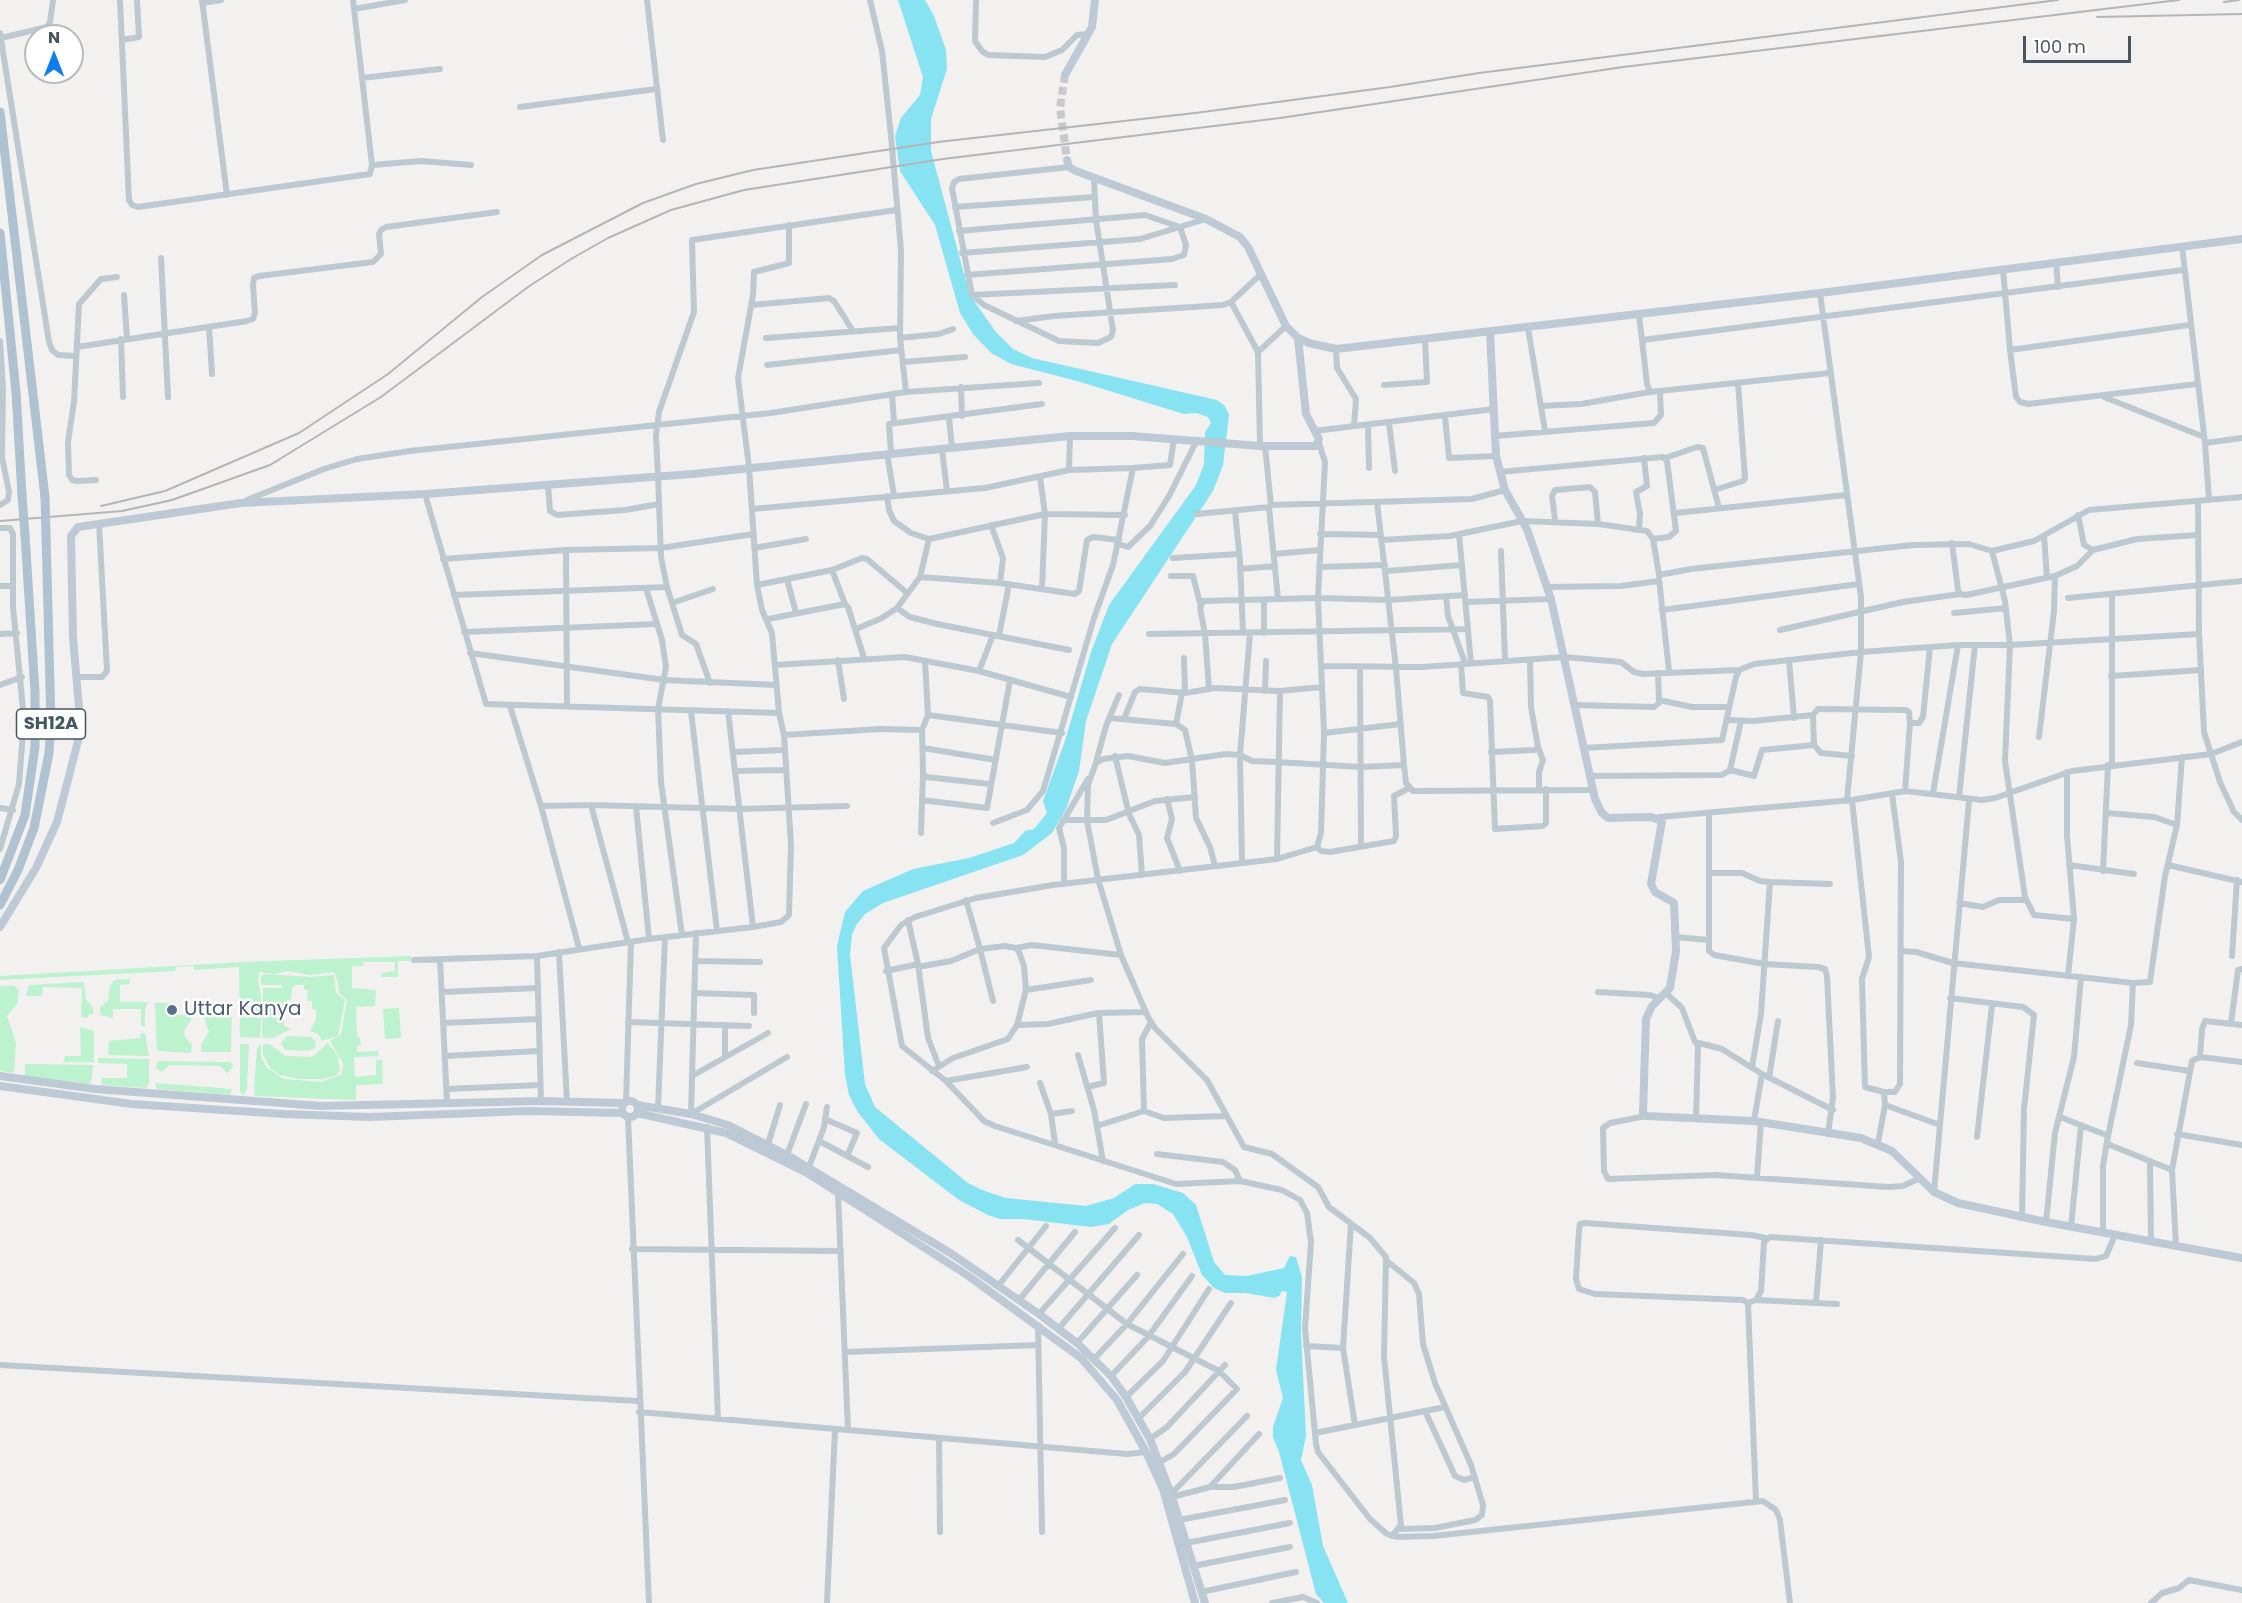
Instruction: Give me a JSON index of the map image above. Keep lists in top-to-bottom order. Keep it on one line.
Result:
{"streets":{"main road":["SH12A"]},"places":["Uttar Kanya"],"scale_bar":"100 m","north":"top"}
